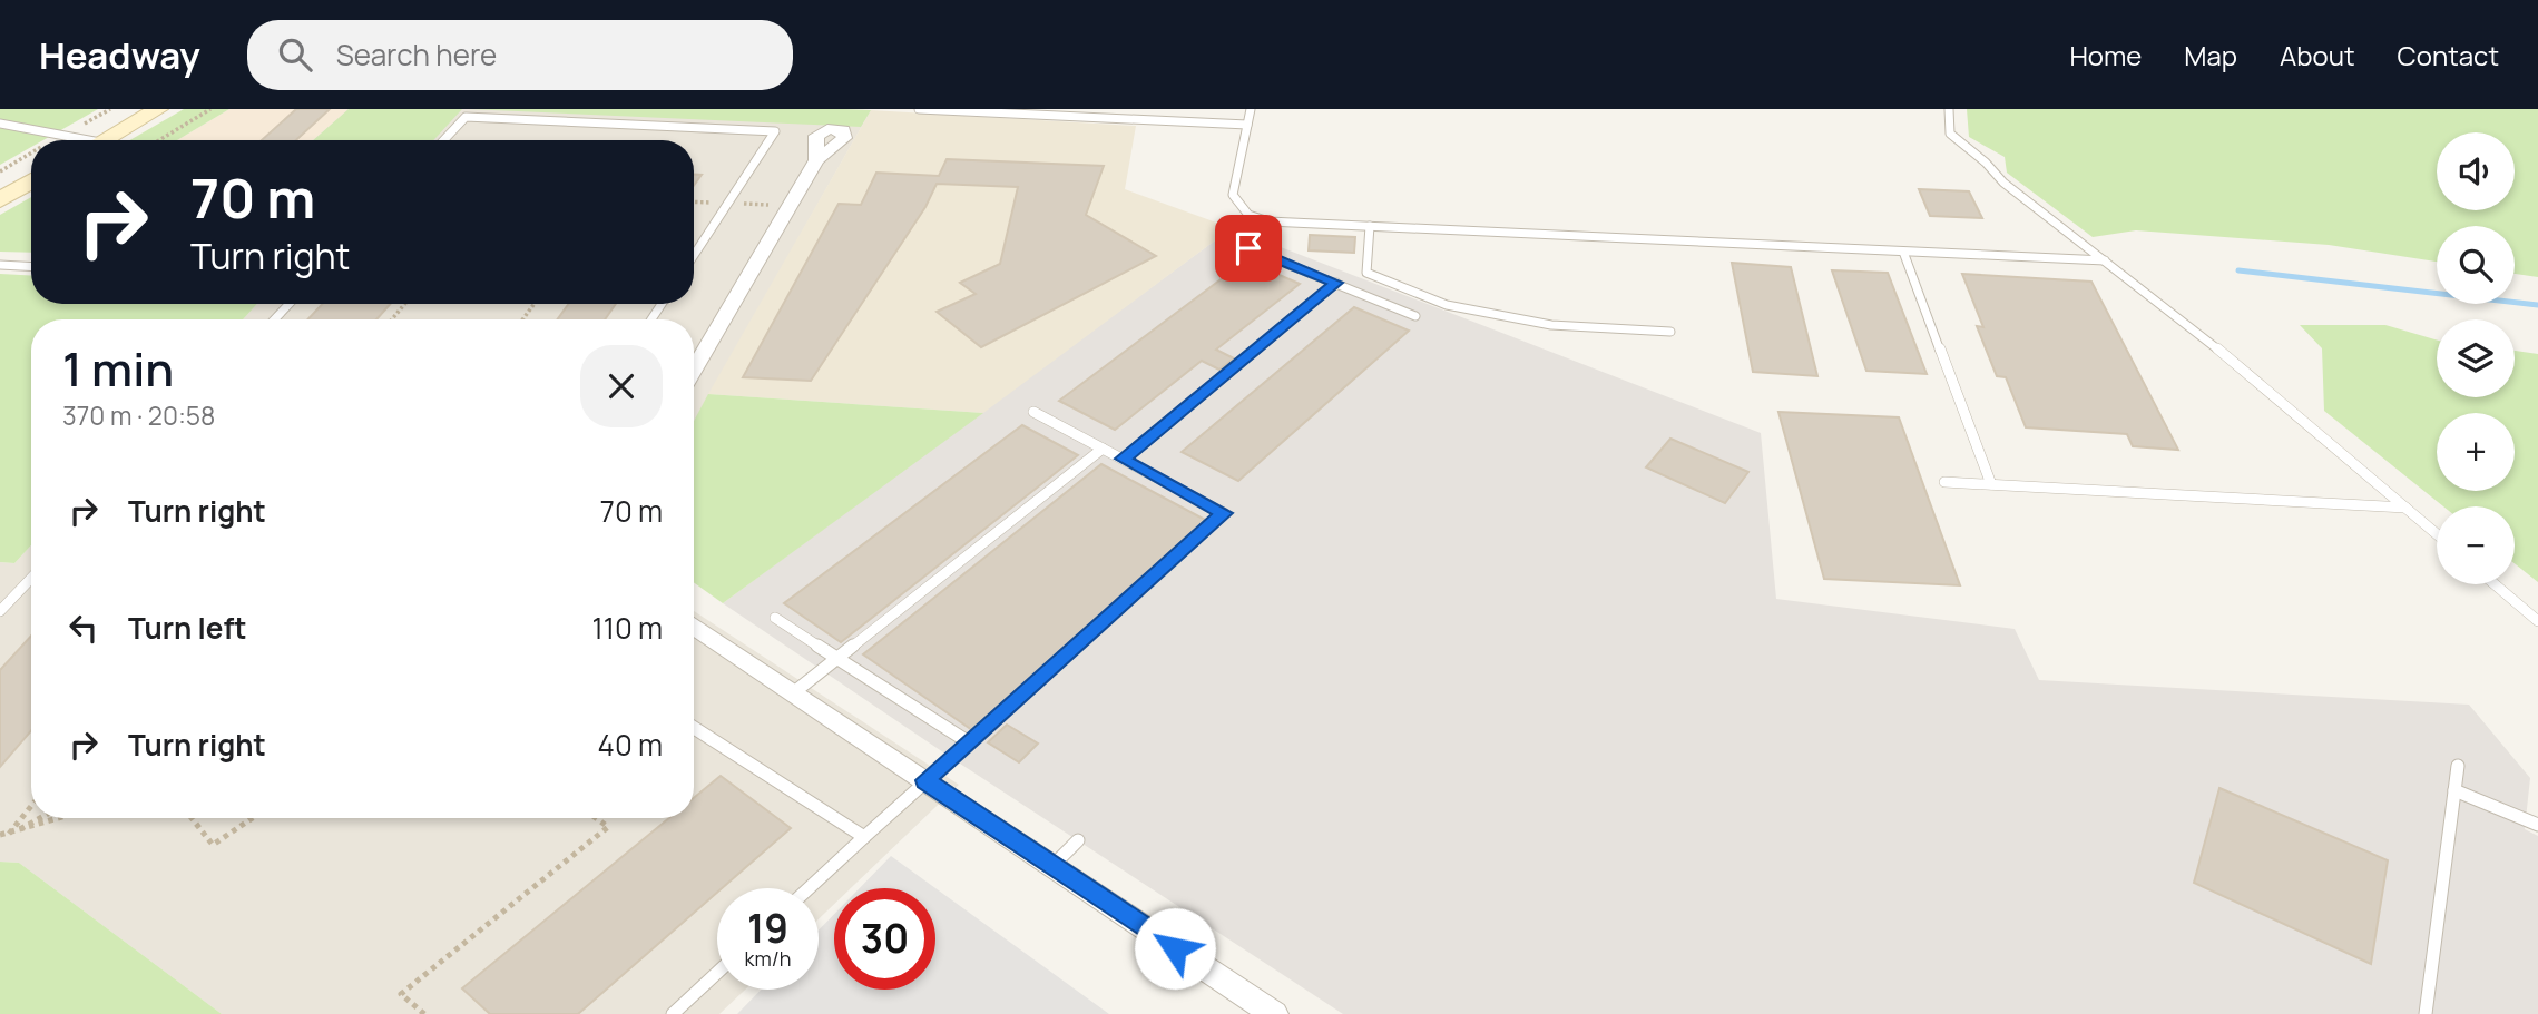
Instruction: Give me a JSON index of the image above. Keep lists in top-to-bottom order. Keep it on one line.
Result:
{"page":{"header":"Headway","search":"Search here","nav":["Home","Map","About","Contact"],"map_buttons":["+","−"],"turn":["70 m","Turn right"],"heading":["1 min","370 m · 20:58"],"list":[{"name":"Turn right","value":"70 m"},{"name":"Turn left","value":"110 m"},{"name":"Turn right","value":"40 m"}],"speed":"19 km/h","limit":"30"}}
